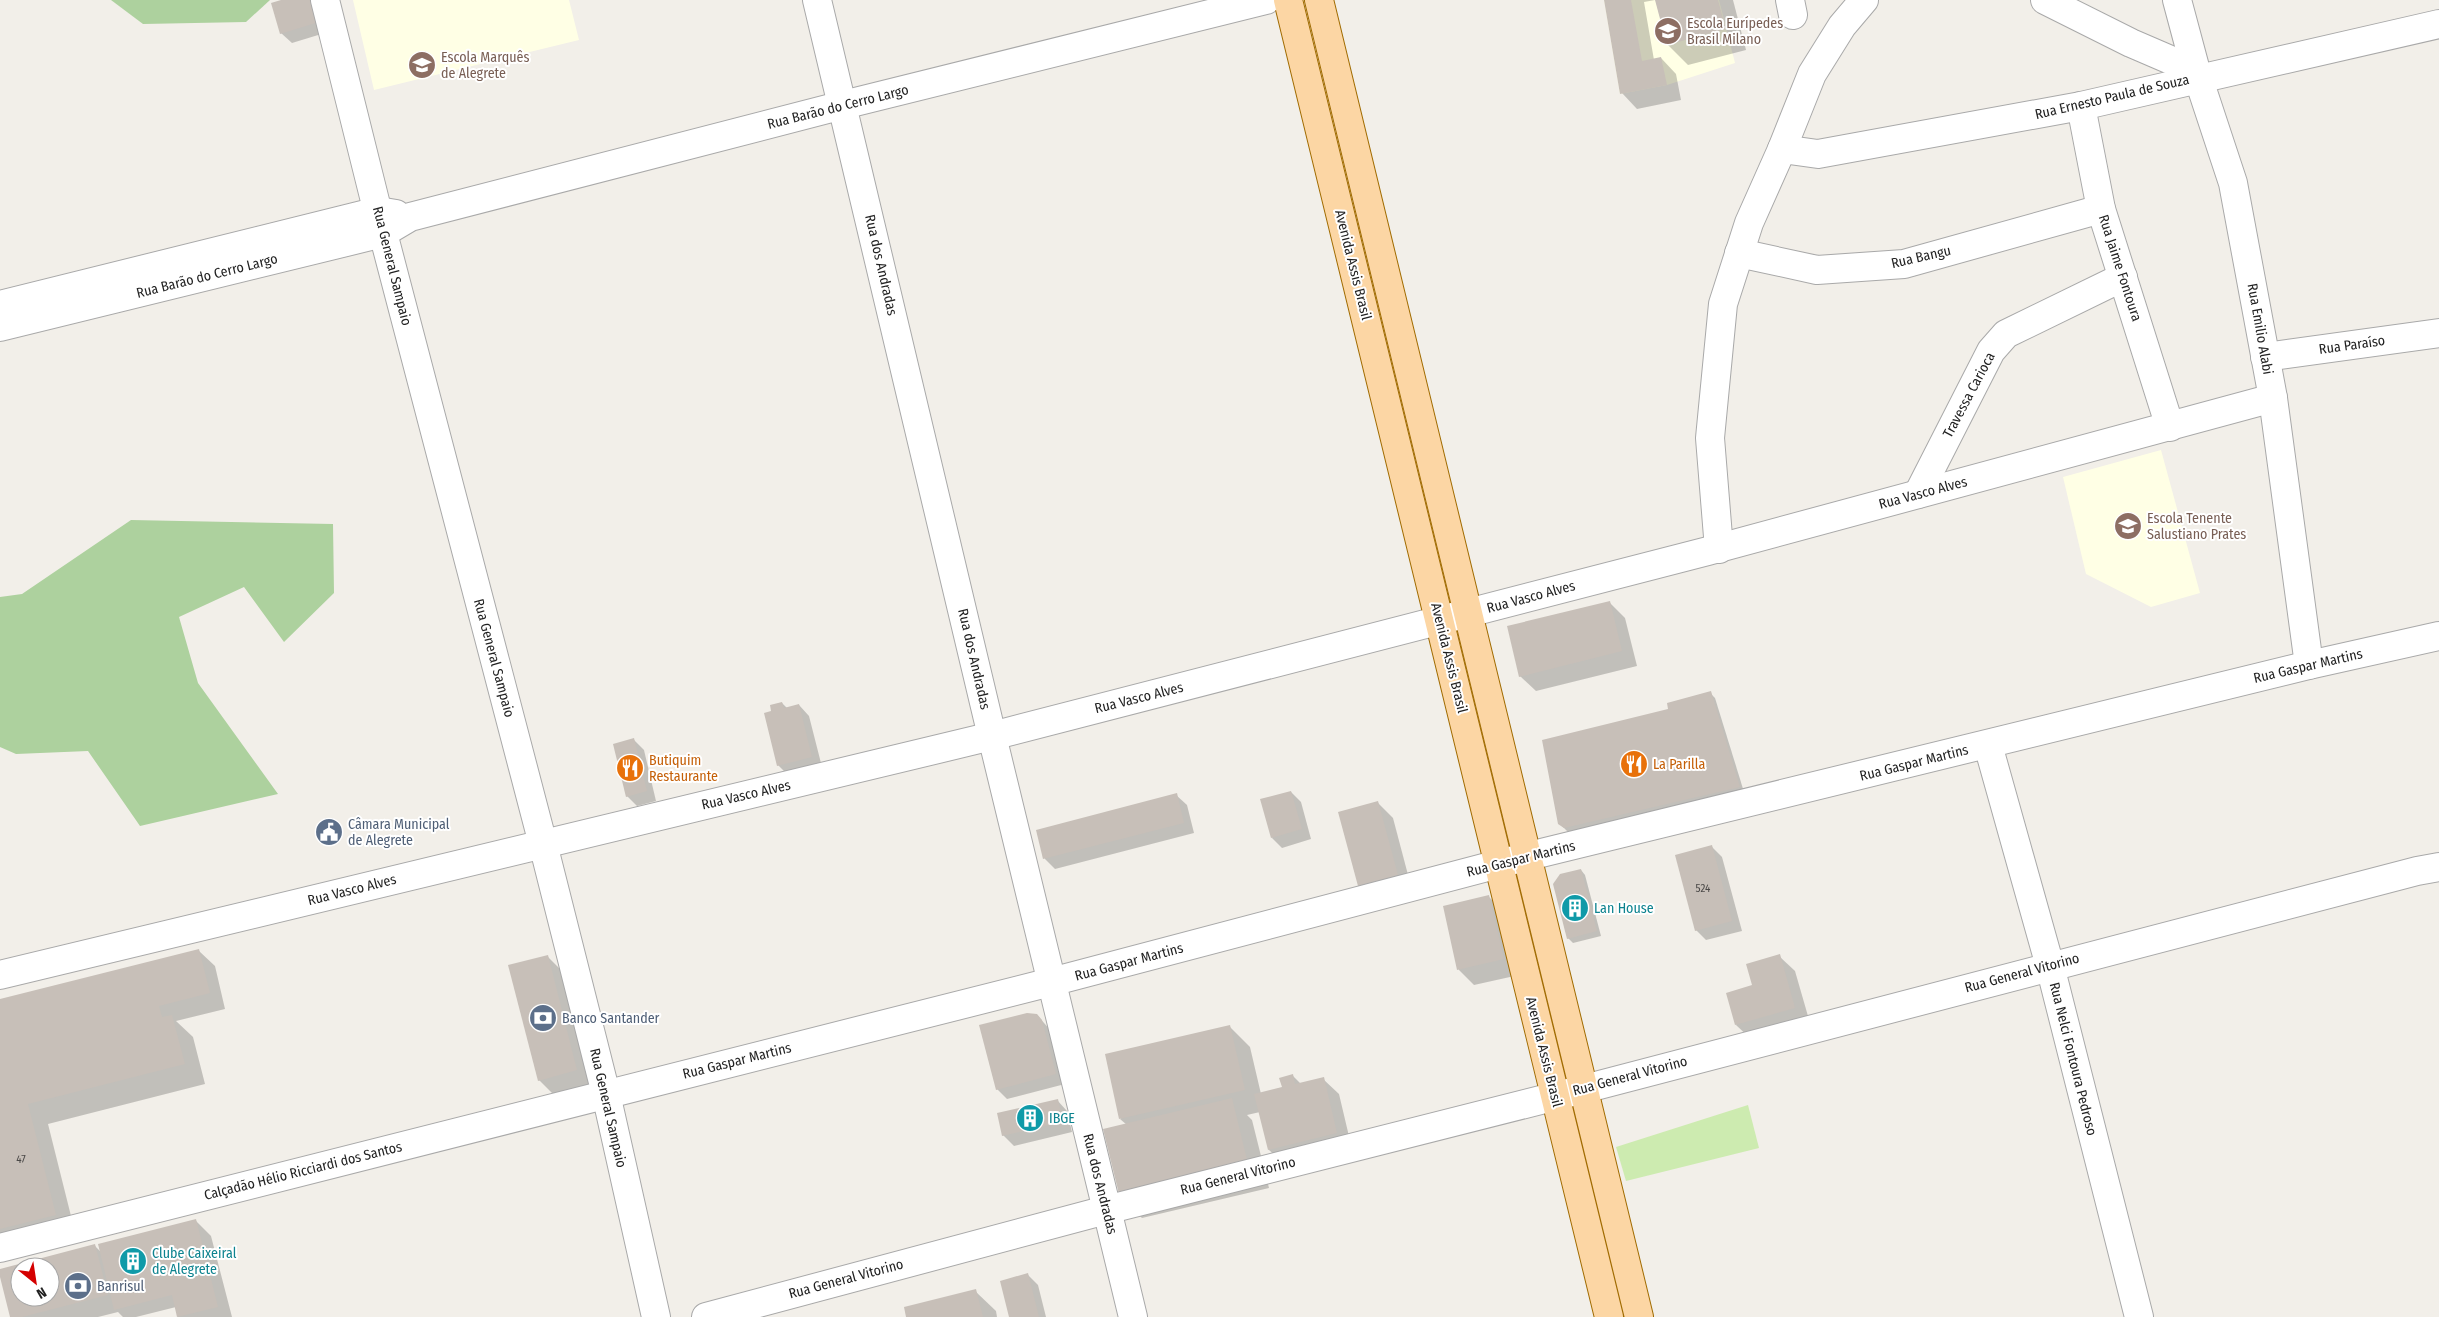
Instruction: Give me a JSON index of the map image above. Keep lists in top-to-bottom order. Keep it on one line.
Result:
{"streets":{"main road":["Avenida Assis Brasil"],"street":["Rua Ernesto Paula de Souza","Rua Barão do Cerro Largo","Rua Bangu","Rua dos Andradas","Rua General Sampaio","Rua Jaime Fontoura","Rua Emilio Alabi","Rua Paraíso","Travessa Carioca","Rua Vasco Alves","Rua Gaspar Martins","Rua General Vitorino","Rua Nelci Fontoura Pedroso","Calçadão Hélio Ricciardi dos Santos"]},"crossings":[["Rua Ernesto Paula de Souza","Rua Jaime Fontoura"],["Rua Ernesto Paula de Souza","Rua Emilio Alabi"],["Rua Barão do Cerro Largo","Rua dos Andradas"],["Rua Barão do Cerro Largo","Rua General Sampaio"],["Rua Bangu","Rua Jaime Fontoura"],["Rua dos Andradas","Rua Vasco Alves"],["Rua dos Andradas","Rua Gaspar Martins"],["Rua dos Andradas","Rua General Vitorino"],["Avenida Assis Brasil","Rua Vasco Alves"],["Avenida Assis Brasil","Rua Gaspar Martins"],["Avenida Assis Brasil","Rua General Vitorino"],["Rua General Sampaio","Rua Vasco Alves"],["Rua General Sampaio","Rua Gaspar Martins"],["Rua General Sampaio","Calçadão Hélio Ricciardi dos Santos"],["Rua Jaime Fontoura","Travessa Carioca"],["Rua Jaime Fontoura","Rua Vasco Alves"],["Rua Emilio Alabi","Rua Paraíso"],["Rua Emilio Alabi","Rua Vasco Alves"],["Rua Emilio Alabi","Rua Gaspar Martins"],["Travessa Carioca","Rua Vasco Alves"],["Rua Gaspar Martins","Rua Nelci Fontoura Pedroso"],["Rua Gaspar Martins","Calçadão Hélio Ricciardi dos Santos"],["Rua General Vitorino","Rua Nelci Fontoura Pedroso"]],"places":{"school or university":["Escola Eurípedes Brasil Milano","Escola Marquês de Alegrete","Escola Tenente Salustiano Prates"],"restaurant":["La Parilla","Butiquim Restaurante"],"public building":["Câmara Municipal de Alegrete"],"building":["Lan House","IBGE","Clube Caixeiral de Alegrete"],"bank":["Banco Santander","Banrisul"]},"house_numbers":["524","47"],"north":"bottom right"}
